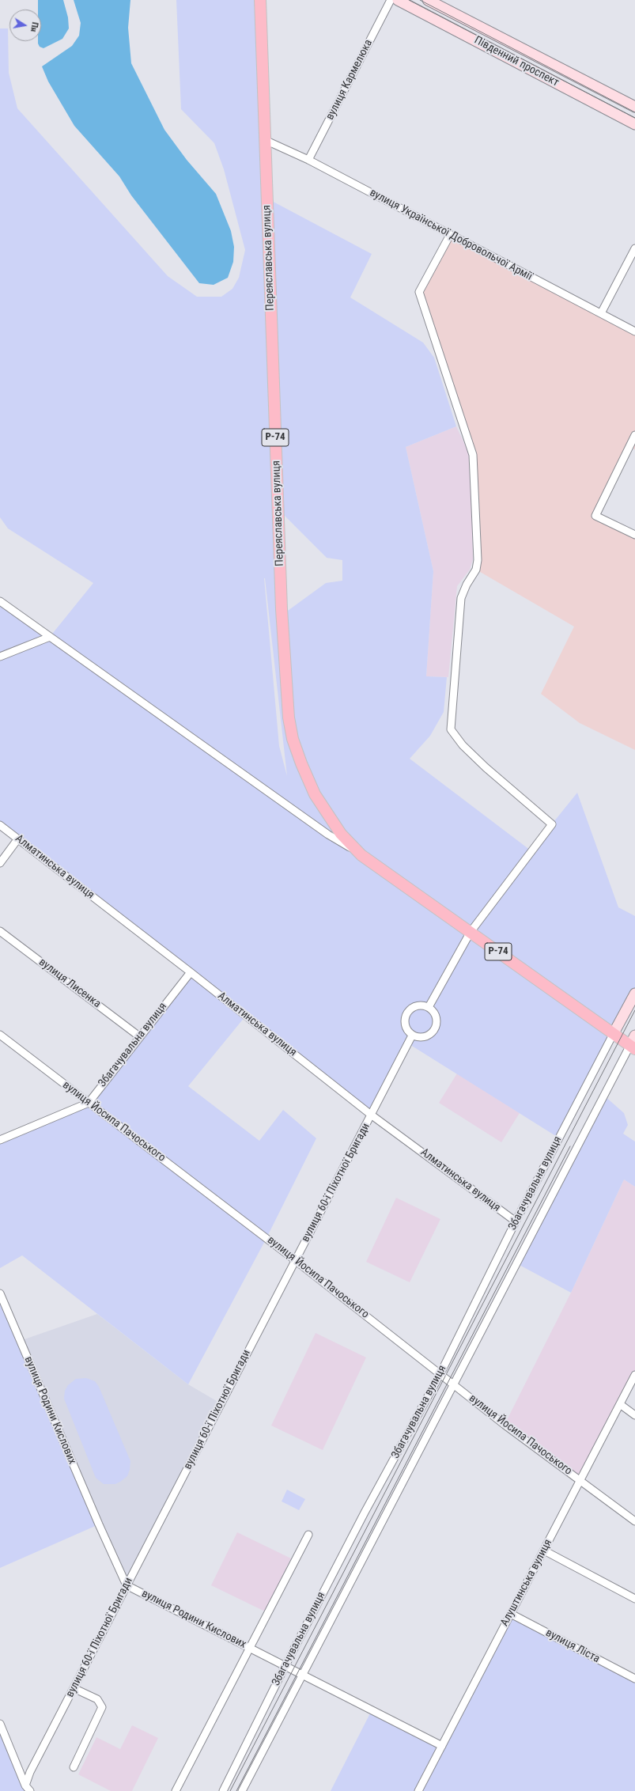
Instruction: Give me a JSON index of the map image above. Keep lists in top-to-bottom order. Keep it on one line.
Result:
{"streets":{"main road":["Південний проспект","Переяславська вулиця","Р-74"],"street":["вулиця Кармелюка","вулиця Української Добровольчої Армії","Алматинська вулиця","вулиця Лисенка","Збагачувальна вулиця","вулиця Йосипа Пачоського","вулиця 60-ї Піхотної Бригади","вулиця Родини Кислових","Алуштинська вулиця","вулиця Ліста"]},"crossings":[["вулиця Кармелюка","вулиця Української Добровольчої Армії"],["вулиця Української Добровольчої Армії","Переяславська вулиця"],["Переяславська вулиця","Р-74"],["Р-74","Збагачувальна вулиця"],["Алматинська вулиця","Збагачувальна вулиця"],["Алматинська вулиця","вулиця 60-ї Піхотної Бригади"],["вулиця Лисенка","Збагачувальна вулиця"],["Збагачувальна вулиця","вулиця Йосипа Пачоського"],["Збагачувальна вулиця","вулиця Родини Кислових"],["вулиця Йосипа Пачоського","вулиця 60-ї Піхотної Бригади"],["вулиця Йосипа Пачоського","Алуштинська вулиця"],["вулиця 60-ї Піхотної Бригади","вулиця Родини Кислових"],["вулиця Родини Кислових","Алуштинська вулиця"],["Алуштинська вулиця","вулиця Ліста"]],"north":"right"}
